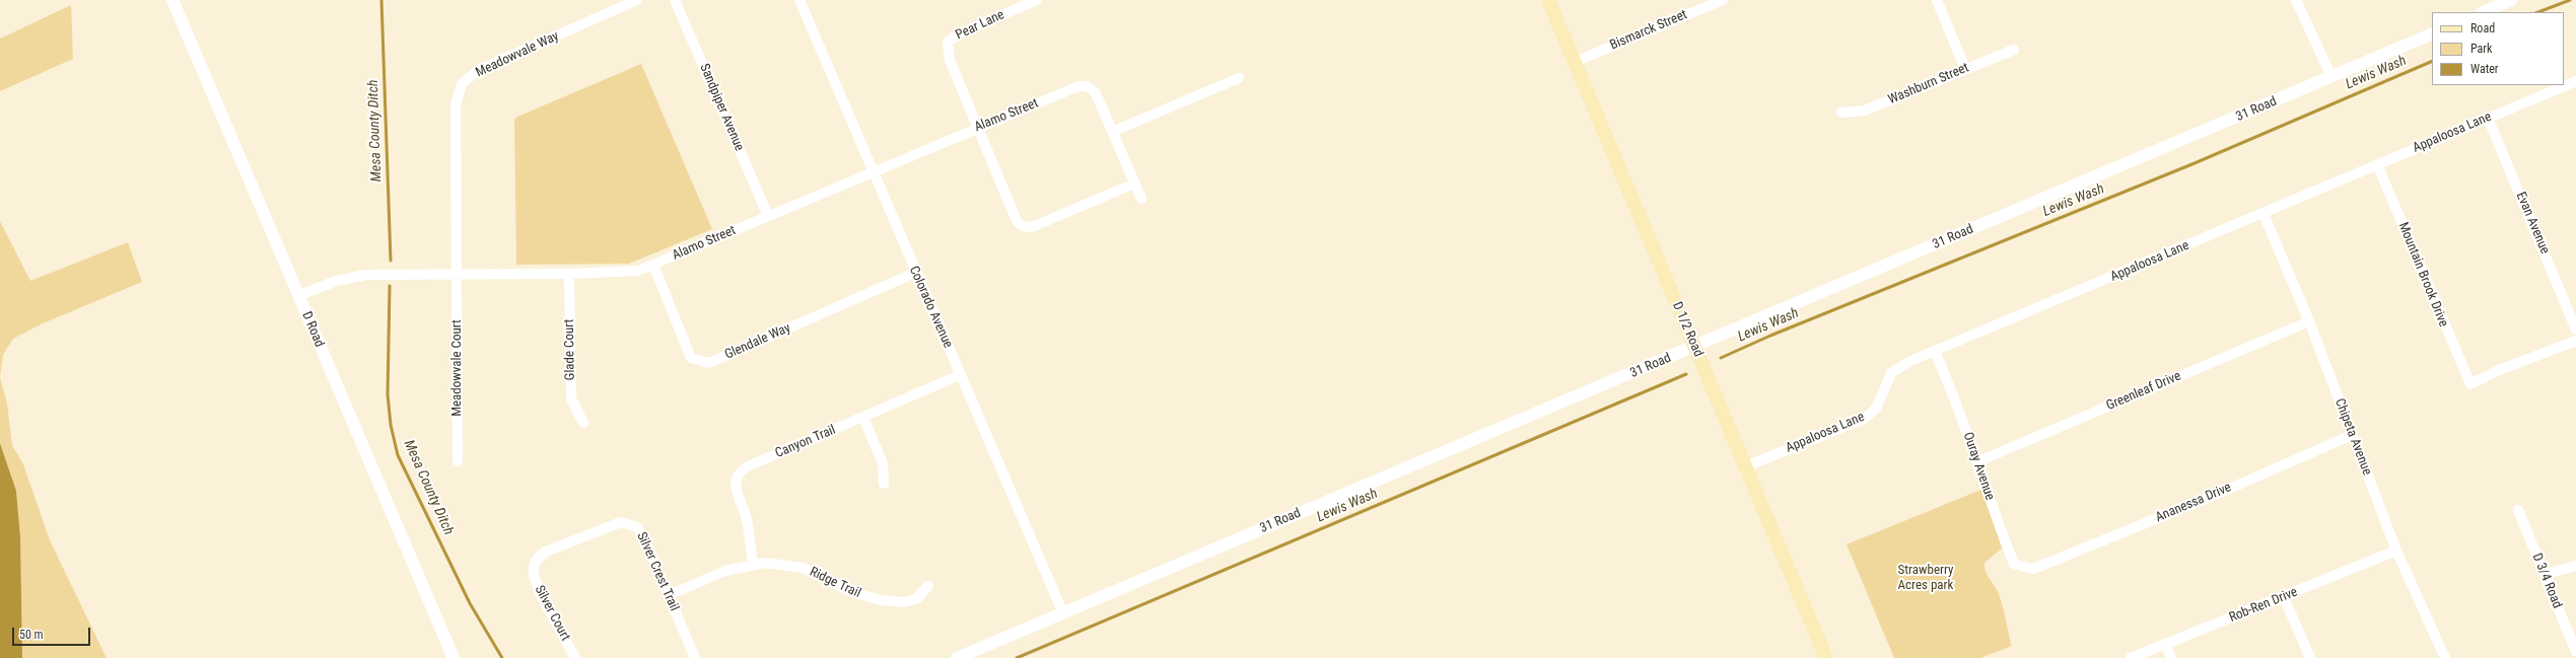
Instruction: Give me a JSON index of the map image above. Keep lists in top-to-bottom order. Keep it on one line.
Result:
{"streets":{"main road":["D 1/2 Road"],"street":["Pear Lane","Bismarck Street","Meadowvale Way","Washburn Street","Sandpiper Avenue","31 Road","Alamo Street","Appaloosa Lane","Evan Avenue","Mountain Brook Drive","Colorado Avenue","D Road","Glendale Way","Glade Court","Meadowvale Court","Greenleaf Drive","Chipeta Avenue","Canyon Trail","Ouray Avenue","Ananessa Drive","Silver Crest Trail","D 3/4 Road","Ridge Trail","Rob-Ren Drive","Silver Court"]},"crossings":[["Pear Lane","Alamo Street"],["Bismarck Street","D 1/2 Road"],["Meadowvale Way","Alamo Street"],["Meadowvale Way","Meadowvale Court"],["Sandpiper Avenue","Alamo Street"],["31 Road","Colorado Avenue"],["31 Road","D 1/2 Road"],["Alamo Street","Colorado Avenue"],["Alamo Street","D Road"],["Alamo Street","Glendale Way"],["Alamo Street","Glade Court"],["Alamo Street","Meadowvale Court"],["Appaloosa Lane","Evan Avenue"],["Appaloosa Lane","Mountain Brook Drive"],["Appaloosa Lane","D 1/2 Road"],["Appaloosa Lane","Chipeta Avenue"],["Appaloosa Lane","Ouray Avenue"],["Colorado Avenue","Glendale Way"],["Colorado Avenue","Canyon Trail"],["Greenleaf Drive","Chipeta Avenue"],["Greenleaf Drive","Ouray Avenue"],["Chipeta Avenue","Ananessa Drive"],["Chipeta Avenue","Rob-Ren Drive"],["Canyon Trail","Ridge Trail"],["Ouray Avenue","Ananessa Drive"],["Silver Crest Trail","Ridge Trail"],["Silver Crest Trail","Silver Court"]],"water":["Lewis Wash","Mesa County Ditch"],"parks":["Strawberry Acres park"],"legend":["Road","Park","Water"],"scale_bar":"50 m"}
